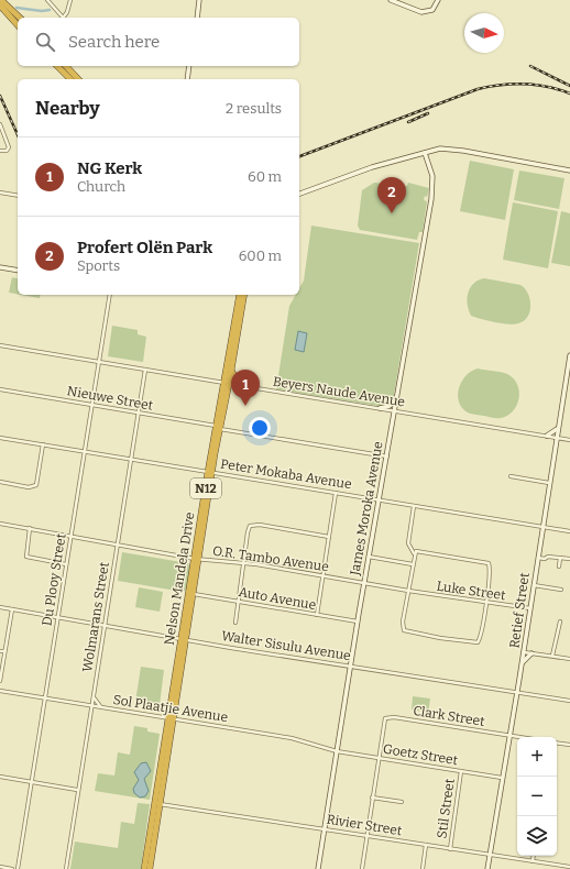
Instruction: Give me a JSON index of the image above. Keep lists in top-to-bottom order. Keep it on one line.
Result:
{"streets":{"highway":["N12","Nelson Mandela Drive"],"street":["Beyers Naude Avenue","Nieuwe Street","Peter Mokaba Avenue","James Moroka Avenue","O.R. Tambo Avenue","Du Plooy Street","Luke Street","Auto Avenue","Retief Street","Wolmarans Street","Walter Sisulu Avenue","Sol Plaatjie Avenue","Clark Street","Goetz Street","Stil Street","Rivier Street"]},"crossings":[["Beyers Naude Avenue","James Moroka Avenue"],["Beyers Naude Avenue","Nelson Mandela Drive"],["Beyers Naude Avenue","Du Plooy Street"],["Beyers Naude Avenue","Retief Street"],["Beyers Naude Avenue","Wolmarans Street"],["Nieuwe Street","James Moroka Avenue"],["Nieuwe Street","Nelson Mandela Drive"],["Nieuwe Street","Du Plooy Street"],["Nieuwe Street","Wolmarans Street"],["Peter Mokaba Avenue","James Moroka Avenue"],["Peter Mokaba Avenue","Nelson Mandela Drive"],["Peter Mokaba Avenue","Du Plooy Street"],["Peter Mokaba Avenue","Retief Street"],["Peter Mokaba Avenue","Wolmarans Street"],["James Moroka Avenue","O.R. Tambo Avenue"],["James Moroka Avenue","Auto Avenue"],["James Moroka Avenue","Walter Sisulu Avenue"],["James Moroka Avenue","Sol Plaatjie Avenue"],["James Moroka Avenue","Goetz Street"],["James Moroka Avenue","Rivier Street"],["O.R. Tambo Avenue","Nelson Mandela Drive"],["O.R. Tambo Avenue","Du Plooy Street"],["O.R. Tambo Avenue","Luke Street"],["O.R. Tambo Avenue","Wolmarans Street"],["Nelson Mandela Drive","Auto Avenue"],["Nelson Mandela Drive","Walter Sisulu Avenue"],["Nelson Mandela Drive","Sol Plaatjie Avenue"],["Nelson Mandela Drive","Rivier Street"],["Du Plooy Street","Walter Sisulu Avenue"],["Du Plooy Street","Sol Plaatjie Avenue"],["Luke Street","Retief Street"],["Retief Street","Walter Sisulu Avenue"],["Retief Street","Clark Street"],["Retief Street","Goetz Street"],["Retief Street","Rivier Street"],["Wolmarans Street","Walter Sisulu Avenue"],["Wolmarans Street","Sol Plaatjie Avenue"],["Sol Plaatjie Avenue","Goetz Street"],["Clark Street","Goetz Street"],["Goetz Street","Stil Street"],["Stil Street","Rivier Street"]],"north":"right","page":{"search":"Search here","heading":["Nearby","2 results"],"list":[{"mark":"1","name":"NG Kerk","note":"Church","value":"60 m"},{"mark":"2","name":"Profert Olën Park","note":"Sports","value":"600 m"}],"pins":["2","1"],"map_buttons":["+","−"]}}
